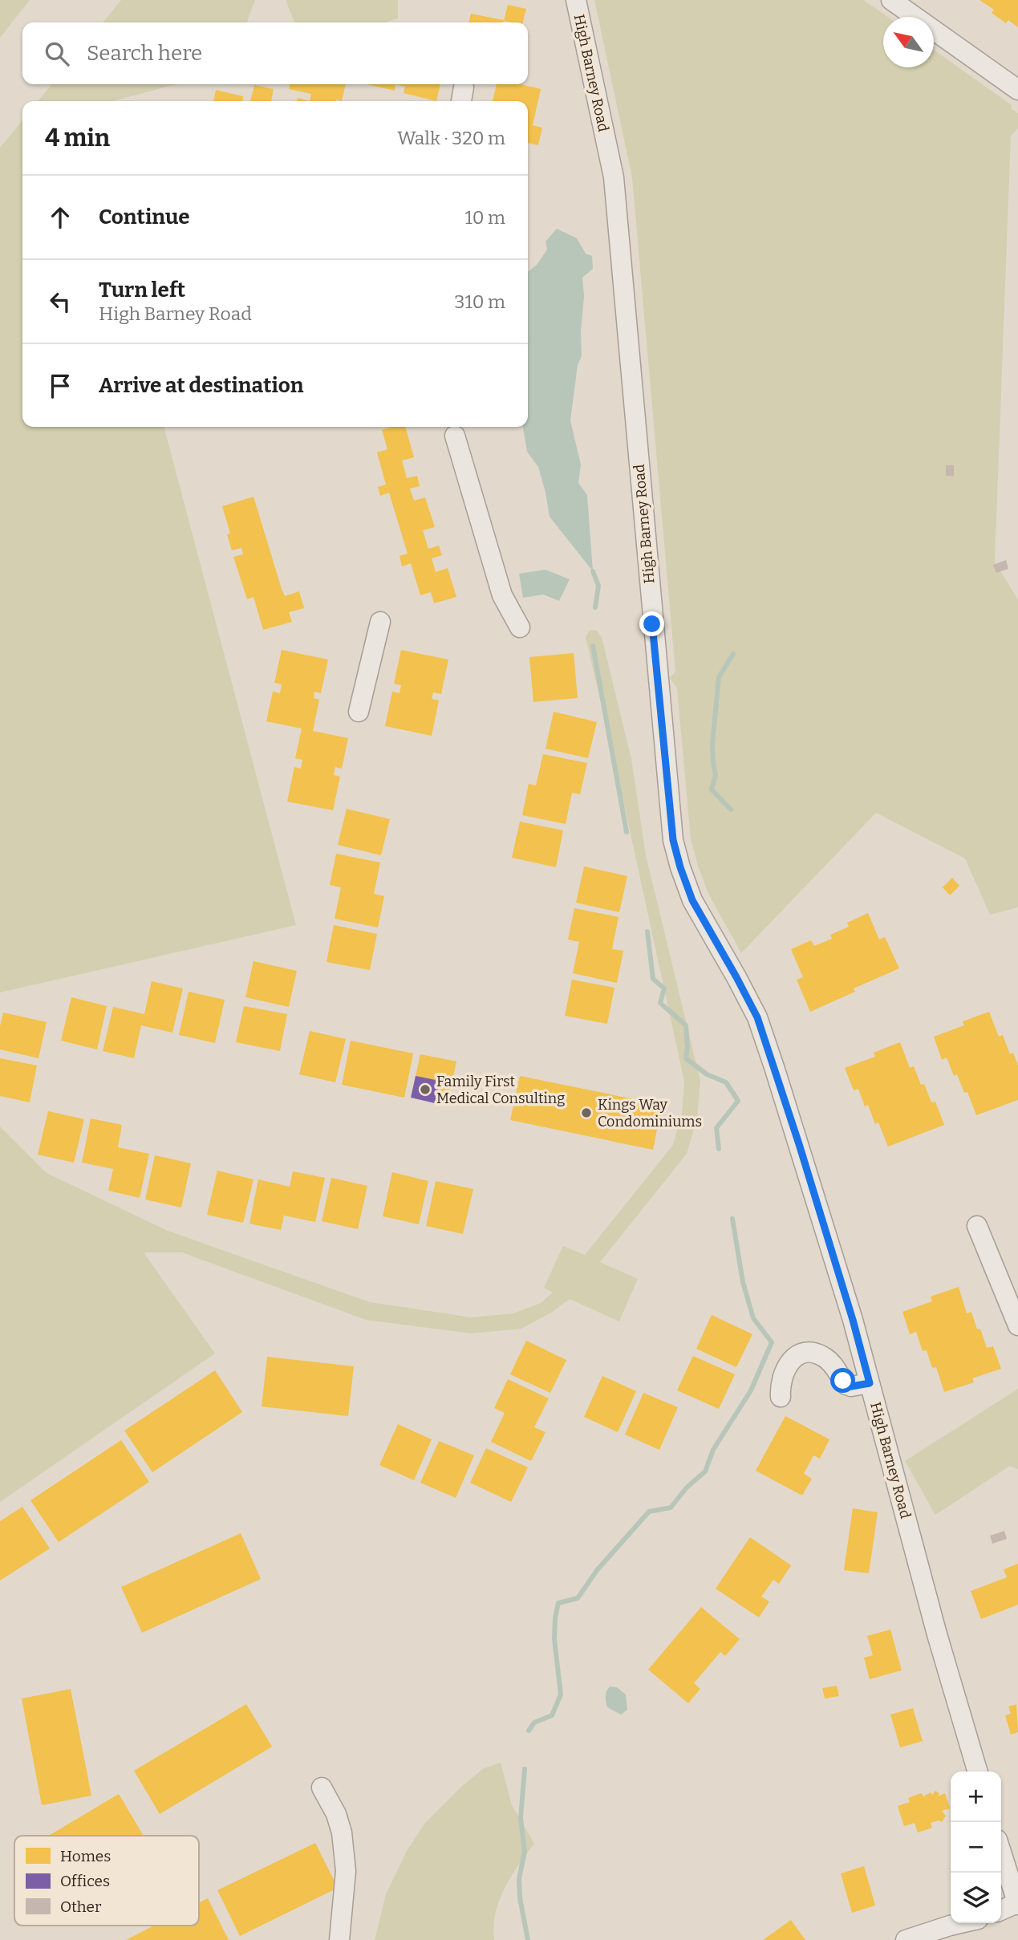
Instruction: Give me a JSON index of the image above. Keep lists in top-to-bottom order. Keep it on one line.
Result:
{"streets":{"street":["High Barney Road"]},"places":["Family First Medical Consulting","Kings Way Condominiums"],"legend":["Homes","Offices","Other"],"north":"top left","page":{"search":"Search here","heading":["4 min","Walk · 320 m"],"list":[["Continue","10 m"],["Turn left","High Barney Road","310 m"],"Arrive at destination"],"map_buttons":["+","−"]}}
